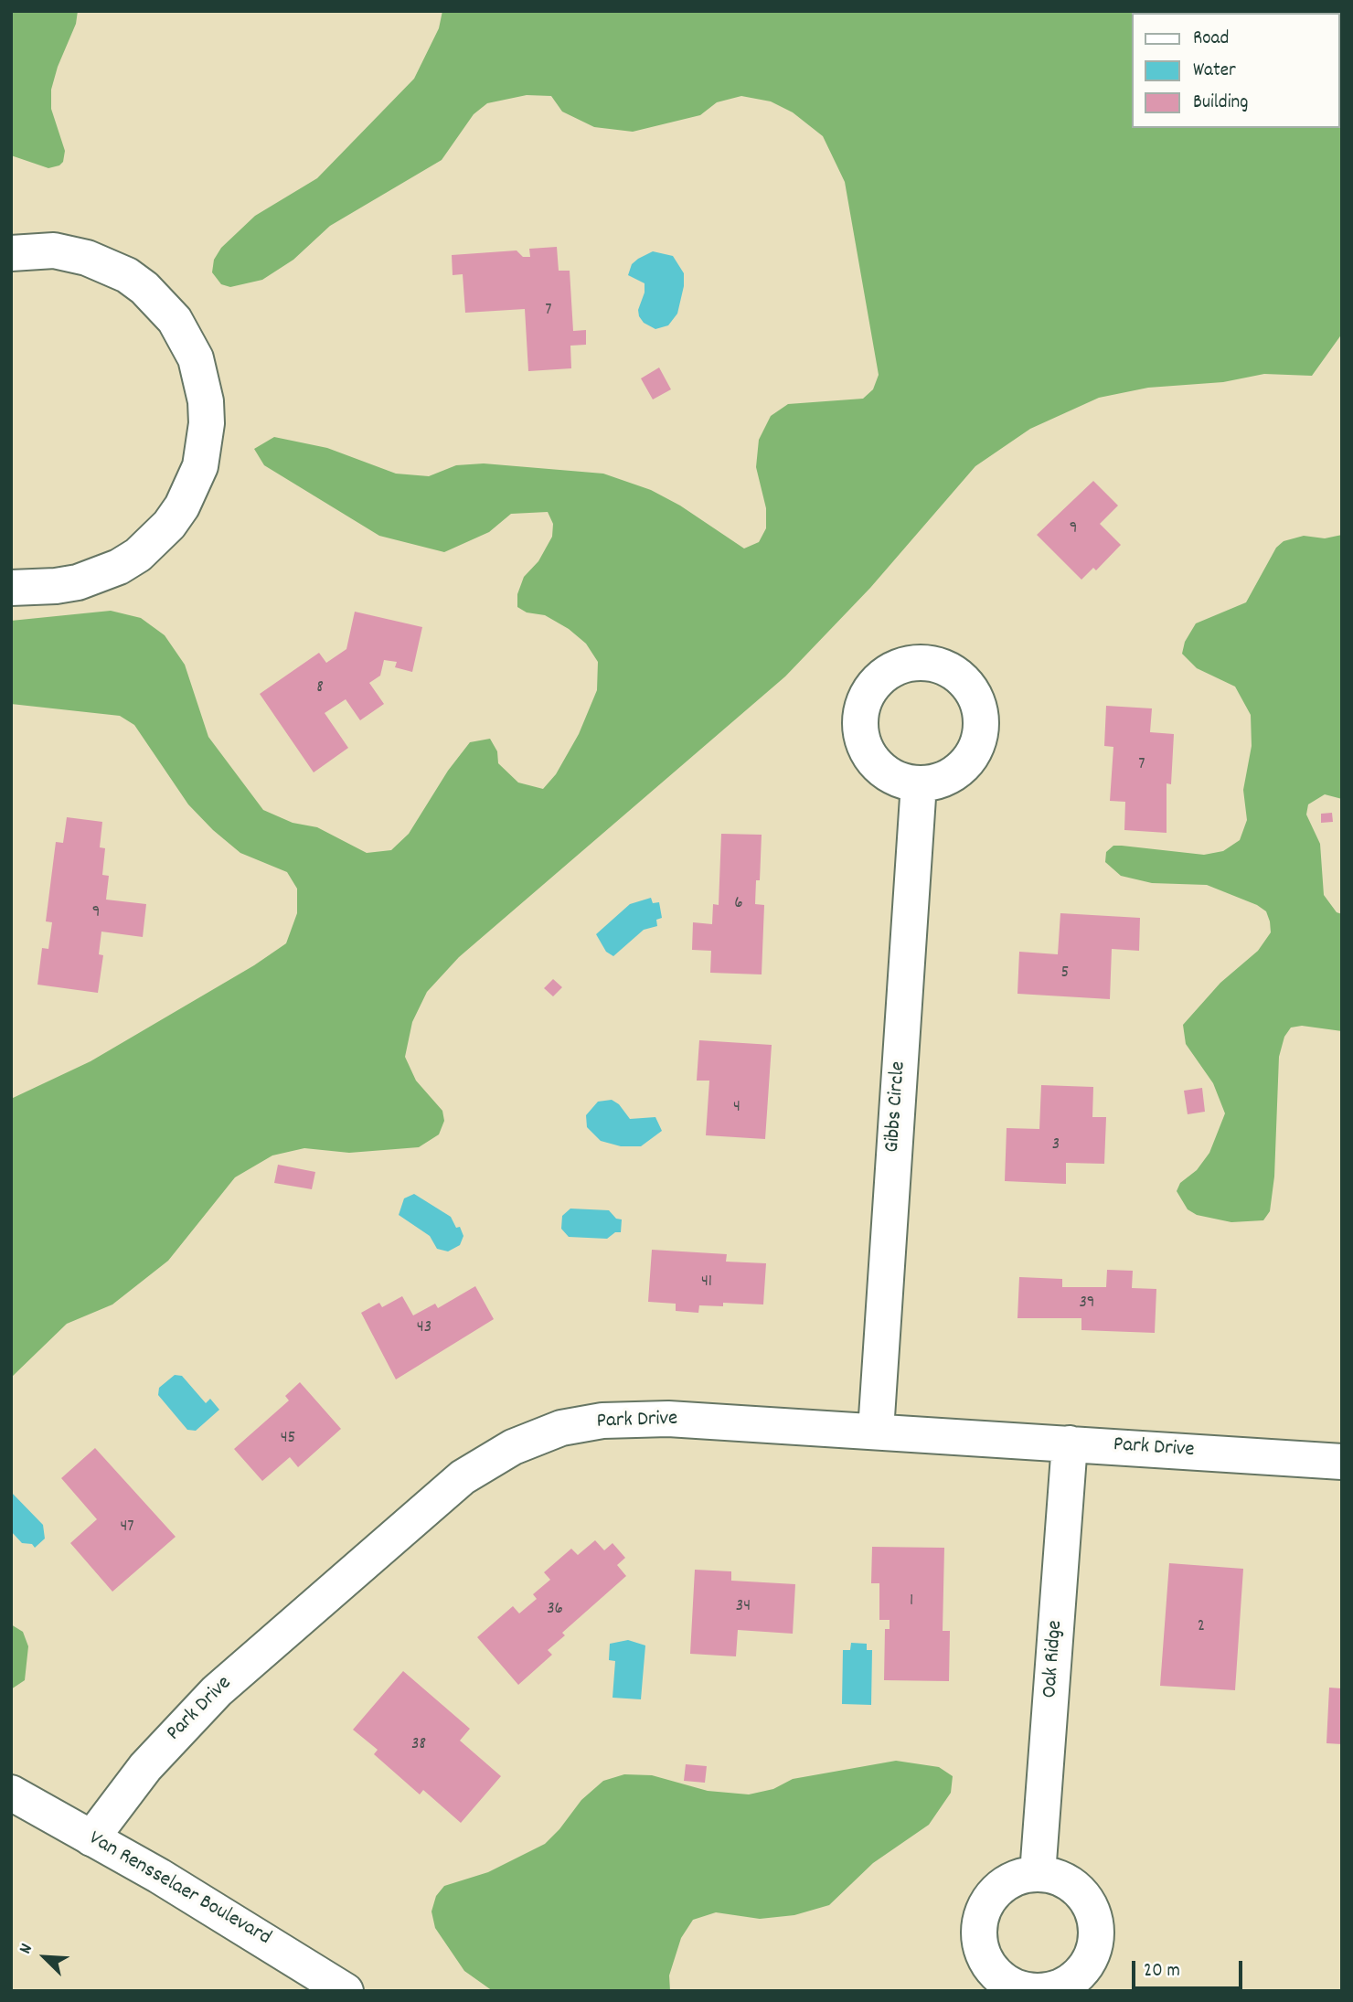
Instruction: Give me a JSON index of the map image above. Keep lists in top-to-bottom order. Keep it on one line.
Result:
{"streets":{"street":["Gibbs Circle","Park Drive","Oak Ridge","Van Rensselaer Boulevard"]},"crossings":[["Gibbs Circle","Park Drive"],["Park Drive","Oak Ridge"],["Park Drive","Van Rensselaer Boulevard"]],"house_numbers":["7","9","8","7","6","9","5","4","3","41","39","43","45","47","1","34","36","2","38"],"legend":["Road","Water","Building"],"scale_bar":"20 m","north":"top left"}
